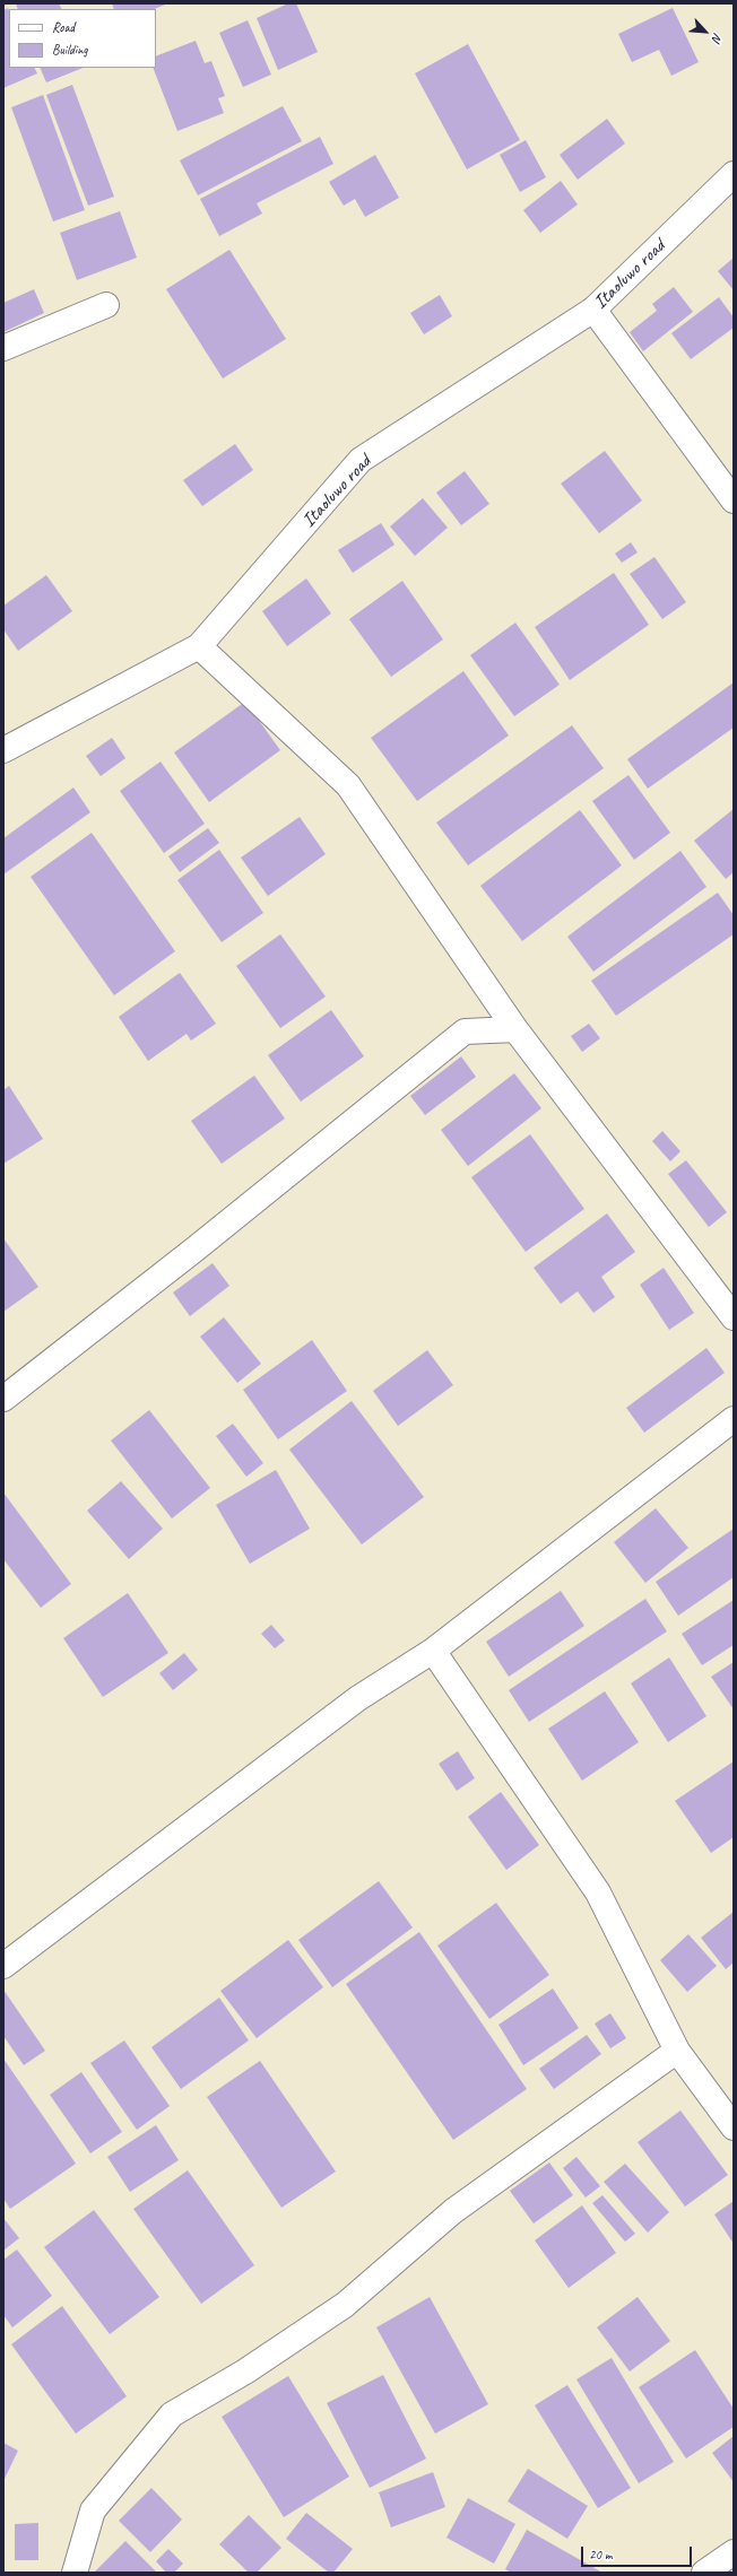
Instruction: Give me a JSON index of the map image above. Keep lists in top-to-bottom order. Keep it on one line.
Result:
{"streets":{"street":["Itaoluwo road"]},"legend":["Road","Building"],"scale_bar":"20 m","north":"bottom right"}
